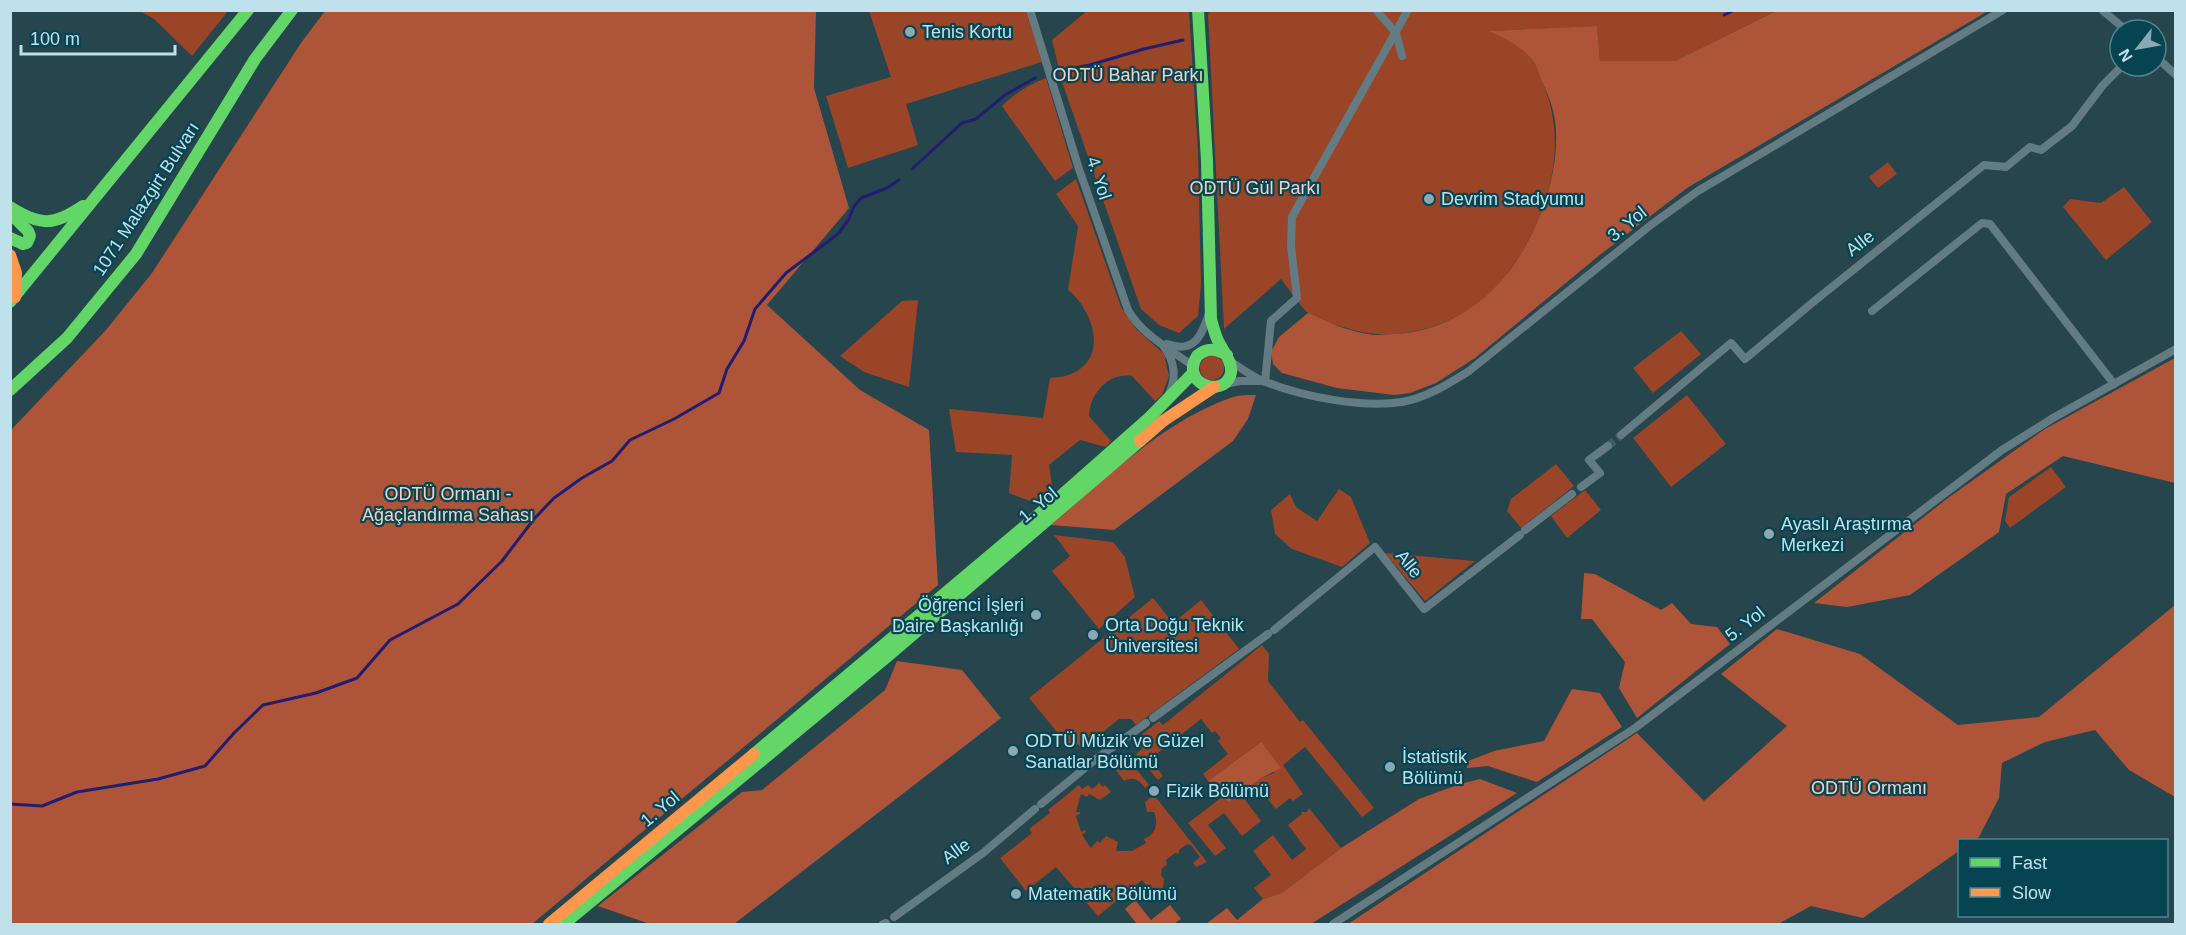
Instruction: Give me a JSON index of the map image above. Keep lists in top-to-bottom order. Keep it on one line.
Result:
{"streets":{"main road":["1071 Malazgirt Bulvarı","1. Yol"],"street":["4. Yol","3. Yol","Alle","5. Yol"]},"crossings":[["4. Yol","3. Yol"],["4. Yol","1. Yol"],["3. Yol","1. Yol"]],"parks":["ODTÜ Bahar Parkı","ODTÜ Gül Parkı","ODTÜ Ormanı - Ağaçlandırma Sahası","ODTÜ Ormanı"],"places":["Tenis Kortu","Devrim Stadyumu","Ayaslı Araştırma Merkezi","Öğrenci İşleri Daire Başkanlığı","Orta Doğu Teknik Üniversitesi","ODTÜ Müzik ve Güzel Sanatlar Bölümü","İstatistik Bölümü","Fizik Bölümü","Matematik Bölümü"],"legend":["Fast","Slow"],"scale_bar":"100 m","north":"bottom left"}
